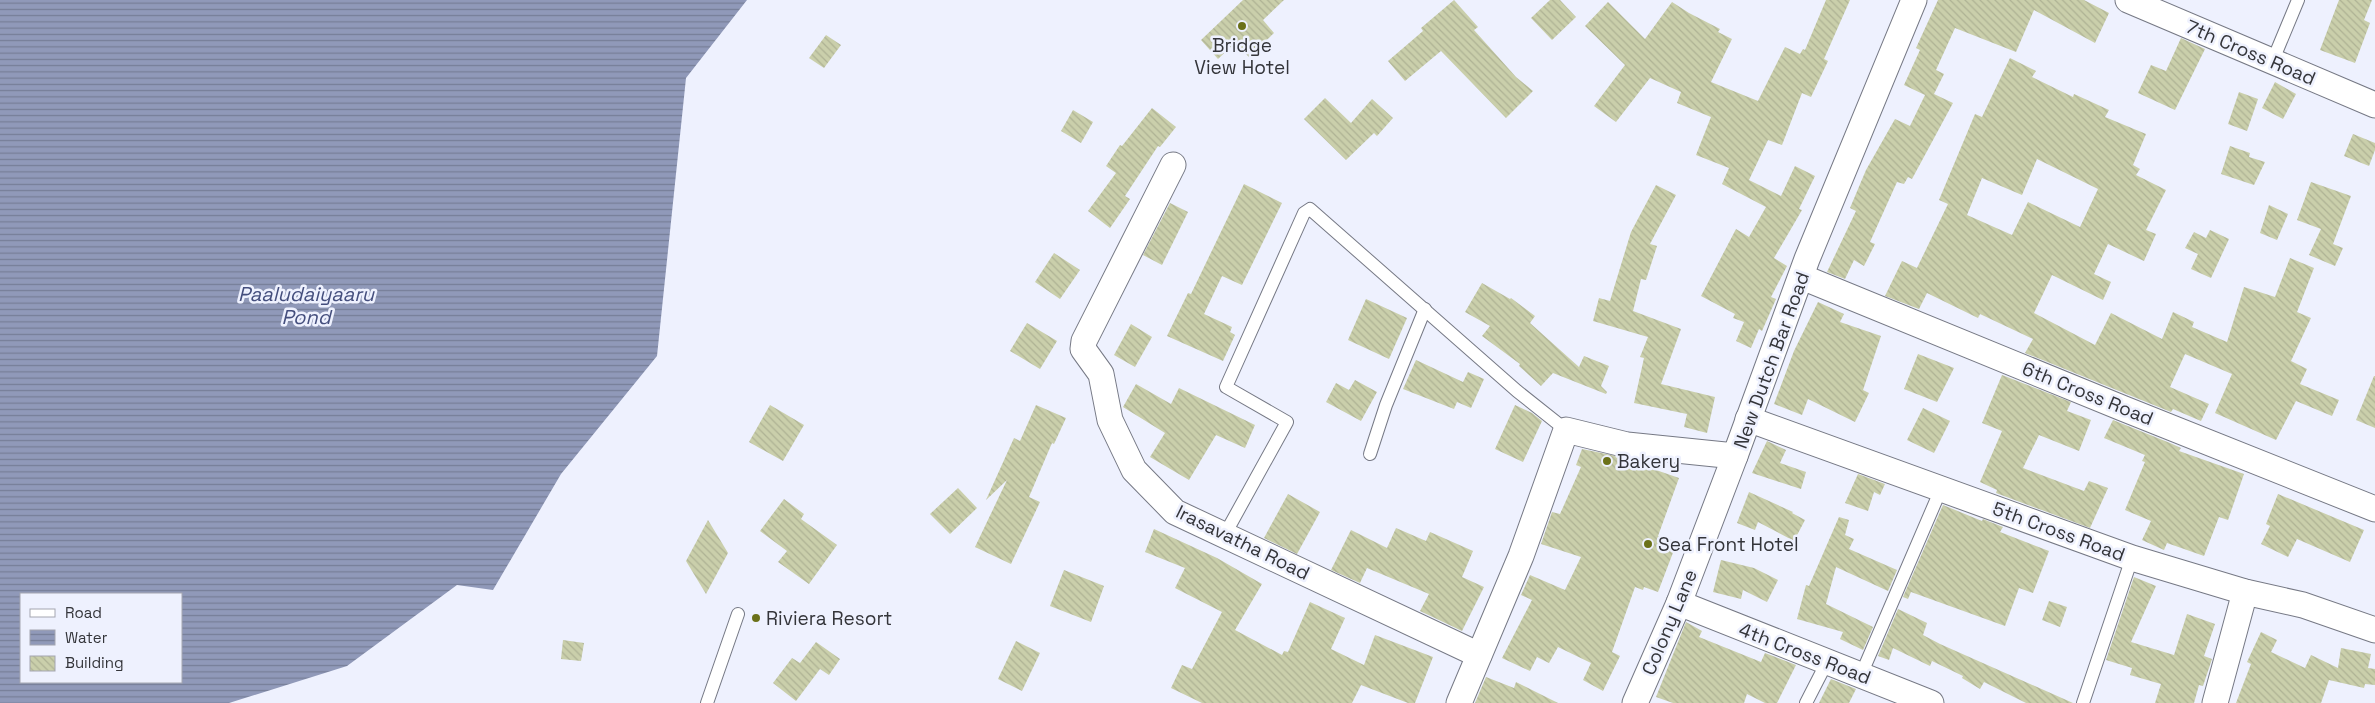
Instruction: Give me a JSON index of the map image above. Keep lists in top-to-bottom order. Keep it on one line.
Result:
{"streets":{"street":["7th Cross Road","New Dutch Bar Road","6th Cross Road","5th Cross Road","Irasavatha Road","Colony Lane","4th Cross Road"]},"crossings":[["New Dutch Bar Road","6th Cross Road"],["New Dutch Bar Road","5th Cross Road"],["New Dutch Bar Road","Colony Lane"],["Colony Lane","4th Cross Road"]],"water":["Paaludaiyaaru Pond"],"places":["Bridge View Hotel","Bakery","Sea Front Hotel","Riviera Resort"],"legend":["Road","Water","Building"]}
